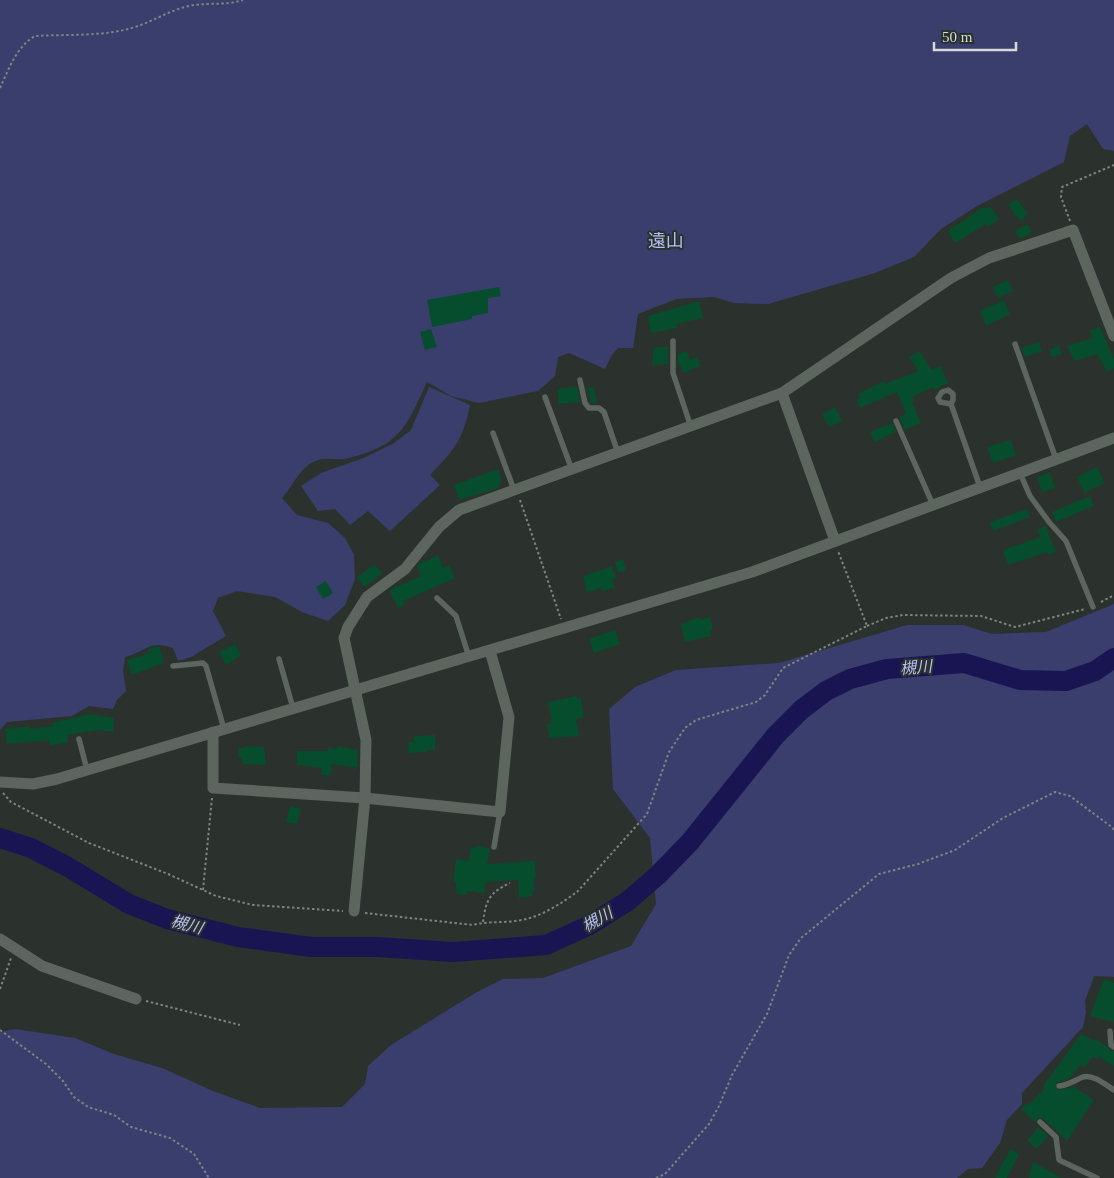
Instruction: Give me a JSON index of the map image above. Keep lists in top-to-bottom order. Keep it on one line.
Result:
{"districts":["遠山"],"water":["槻川"],"scale_bar":"50 m"}
